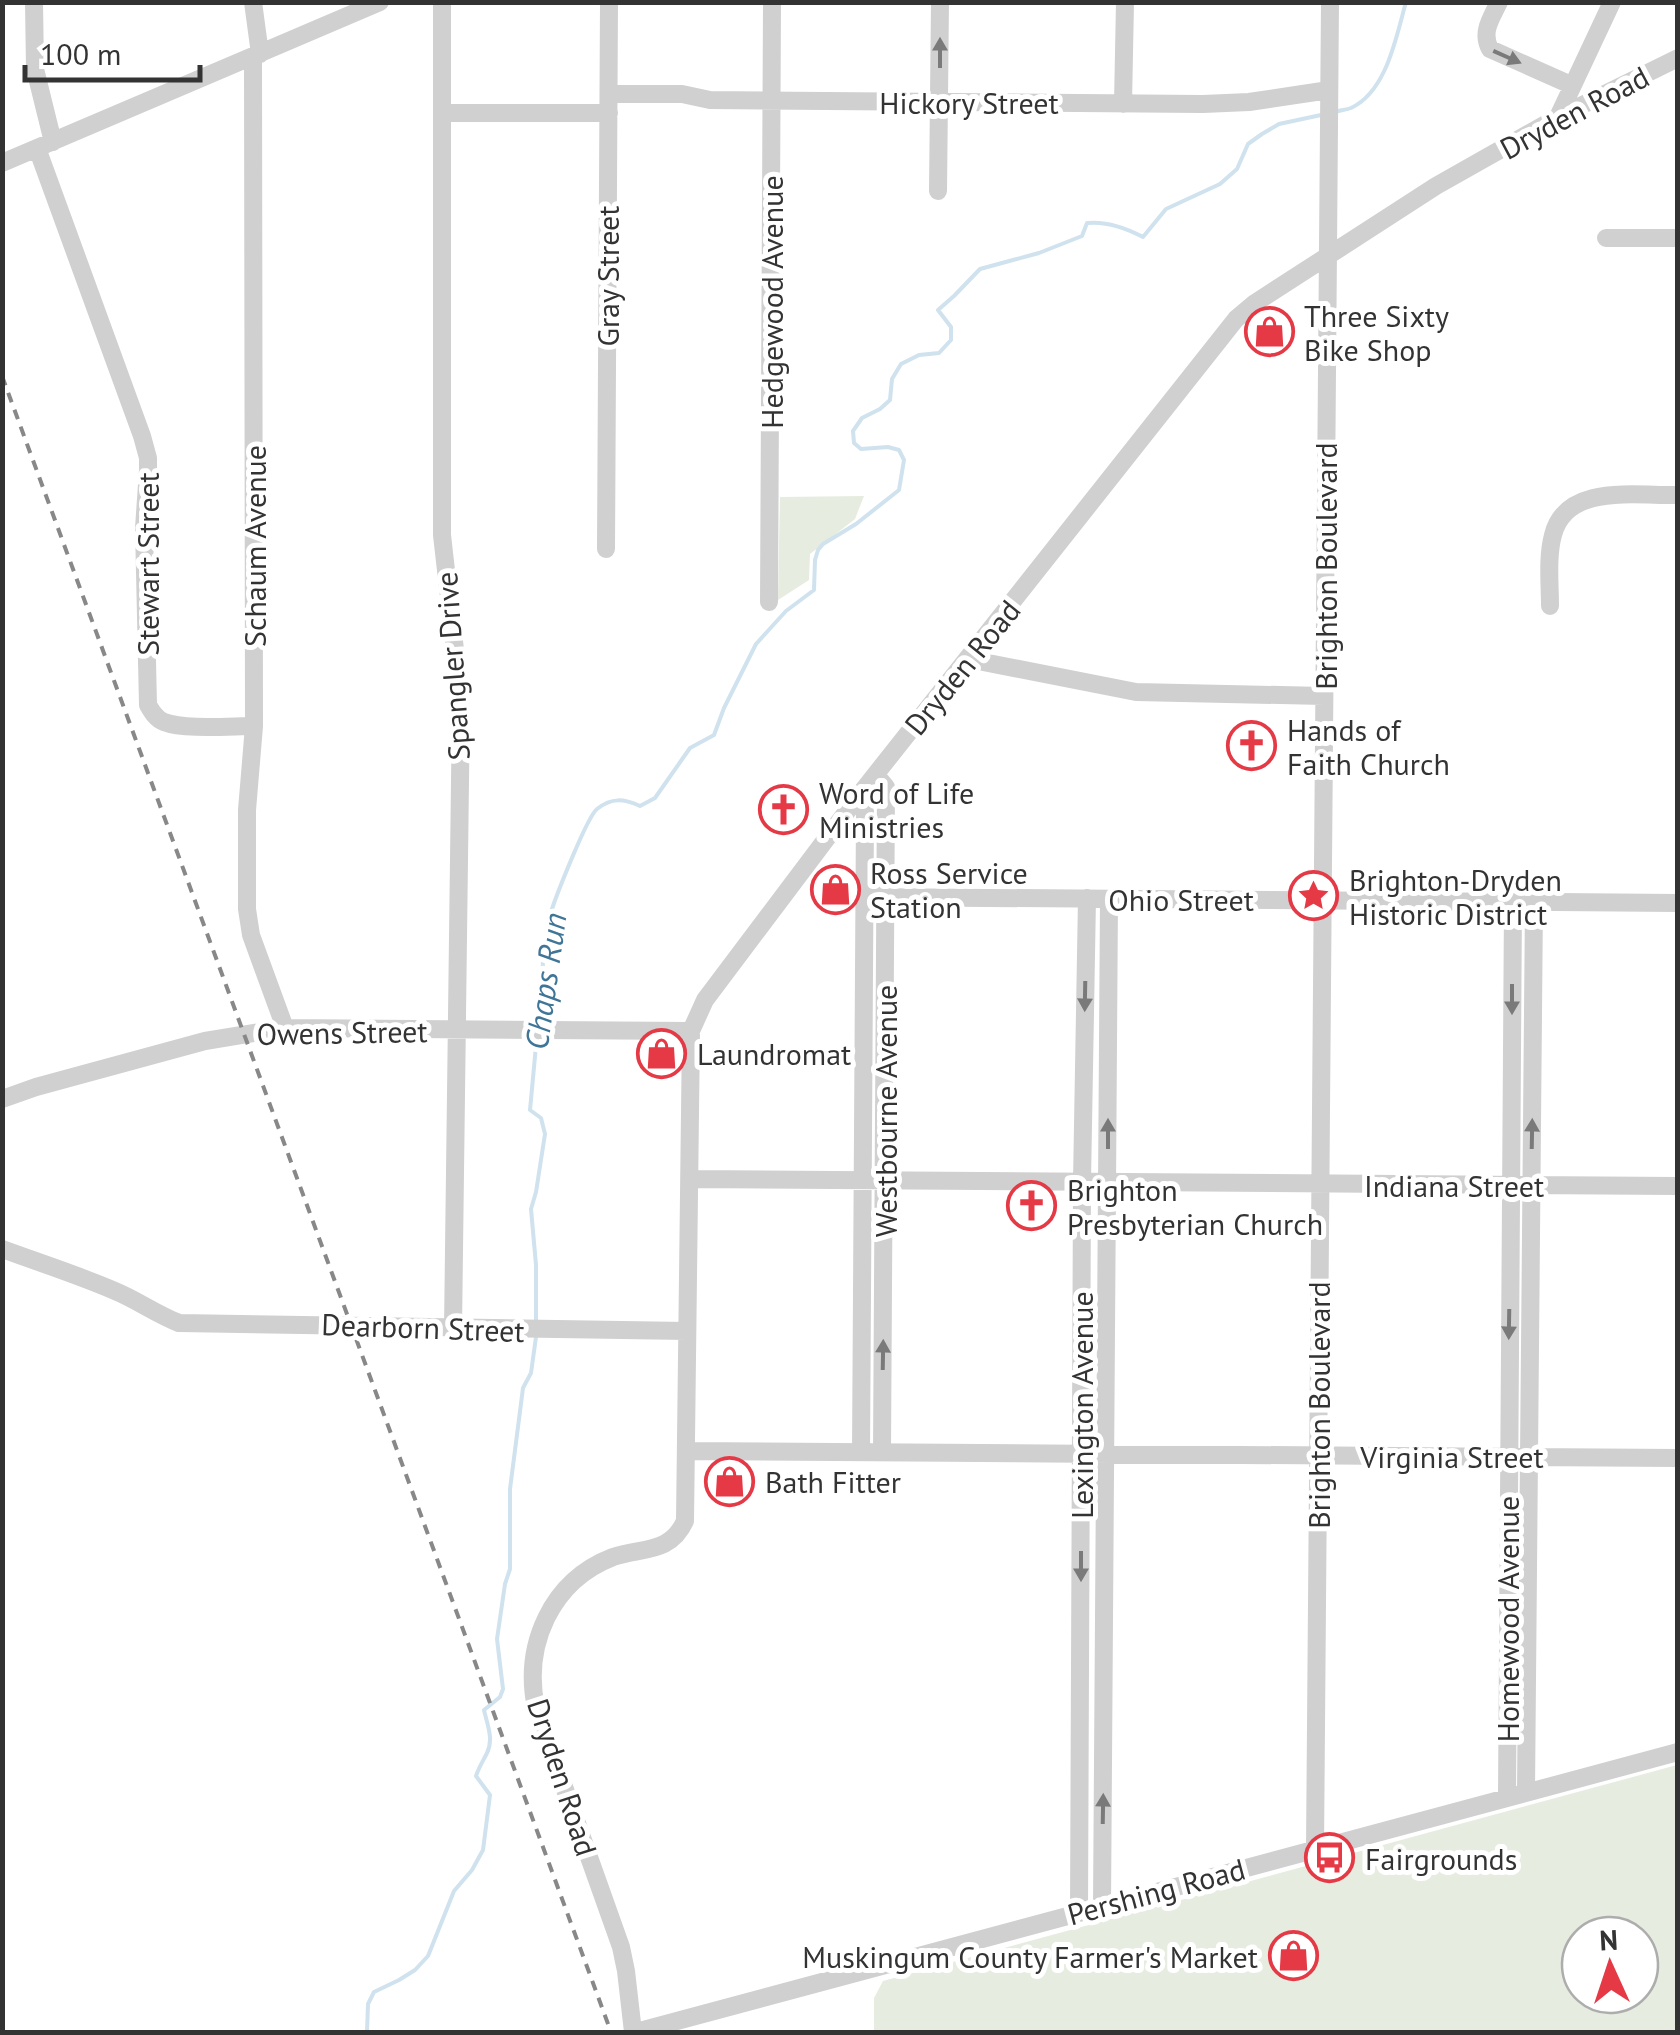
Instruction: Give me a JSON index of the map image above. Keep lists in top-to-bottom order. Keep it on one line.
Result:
{"streets":{"street":["Hickory Street","Dryden Road","Gray Street","Hedgewood Avenue","Schaum Avenue","Stewart Street","Brighton Boulevard","Spangler Drive","Ohio Street","Owens Street","Westbourne Avenue","Indiana Street","Dearborn Street","Lexington Avenue","Virginia Street","Homewood Avenue","Pershing Road"]},"crossings":[["Hickory Street","Gray Street"],["Hickory Street","Hedgewood Avenue"],["Hickory Street","Brighton Boulevard"],["Dryden Road","Brighton Boulevard"],["Dryden Road","Owens Street"],["Dryden Road","Westbourne Avenue"],["Dryden Road","Indiana Street"],["Dryden Road","Dearborn Street"],["Dryden Road","Virginia Street"],["Dryden Road","Pershing Road"],["Schaum Avenue","Stewart Street"],["Schaum Avenue","Owens Street"],["Brighton Boulevard","Ohio Street"],["Brighton Boulevard","Indiana Street"],["Brighton Boulevard","Virginia Street"],["Brighton Boulevard","Pershing Road"],["Spangler Drive","Owens Street"],["Spangler Drive","Dearborn Street"],["Ohio Street","Westbourne Avenue"],["Ohio Street","Lexington Avenue"],["Ohio Street","Homewood Avenue"],["Westbourne Avenue","Indiana Street"],["Westbourne Avenue","Virginia Street"],["Indiana Street","Lexington Avenue"],["Indiana Street","Homewood Avenue"],["Lexington Avenue","Virginia Street"],["Lexington Avenue","Pershing Road"],["Virginia Street","Homewood Avenue"],["Homewood Avenue","Pershing Road"]],"water":["Chaps Run"],"places":{"shop":["Three Sixty Bike Shop","Ross Service Station","Laundromat","Bath Fitter","Muskingum County Farmer's Market"],"church":["Hands of Faith Church","Word of Life Ministries","Brighton Presbyterian Church"],"place":["Brighton-Dryden Historic District"],"bus stop":["Fairgrounds"]},"scale_bar":"100 m","north":"top"}
